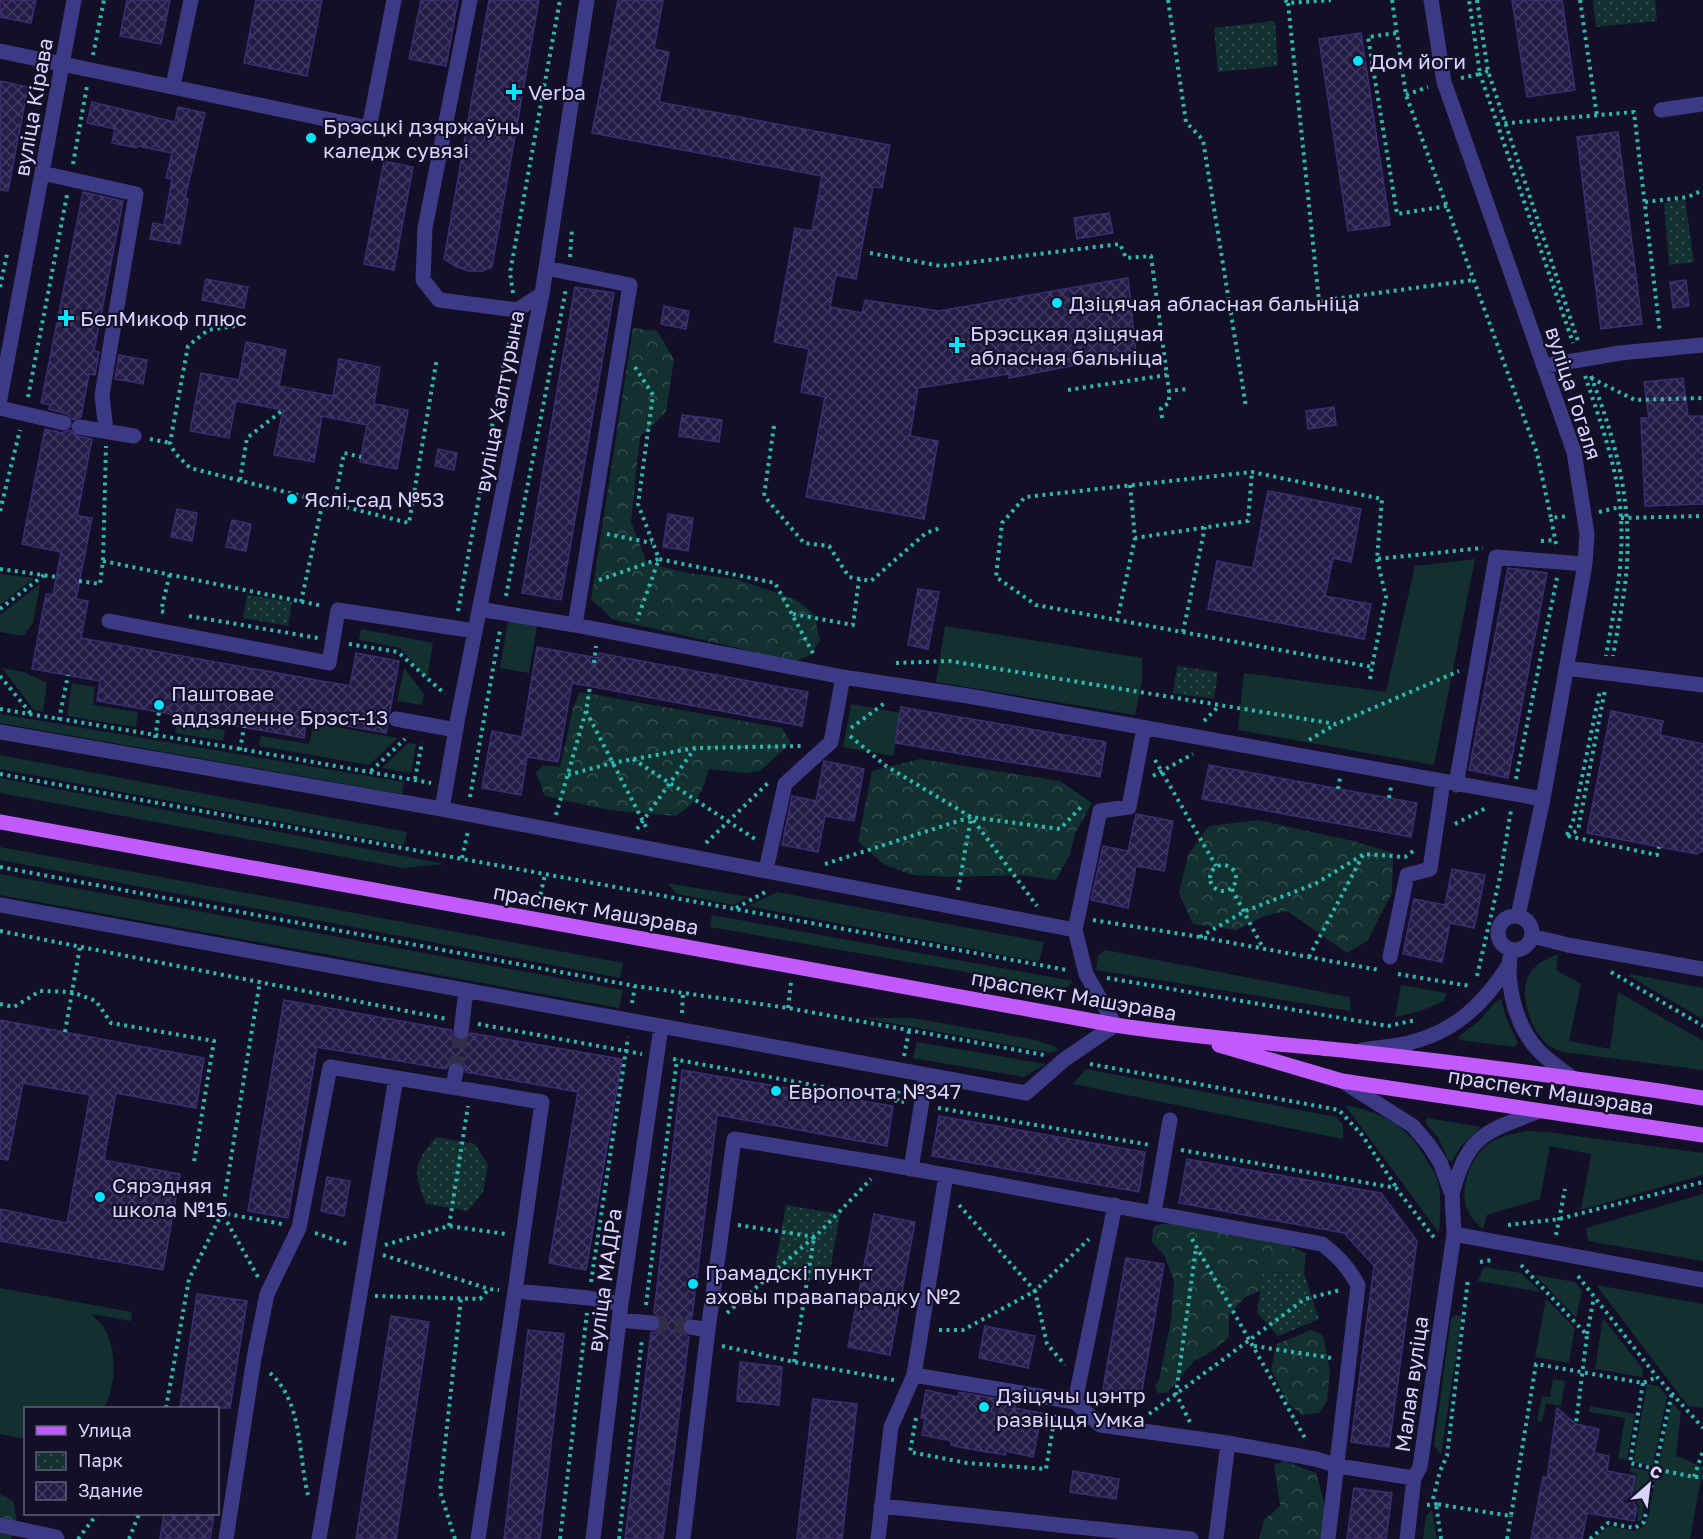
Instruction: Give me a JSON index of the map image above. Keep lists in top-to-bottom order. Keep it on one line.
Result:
{"streets":{"main road":["праспект Машэрава"],"street":["вуліца Кірава","вуліца Гогаля","вуліца Халтурына","вуліца МАДРа","Малая вуліца"]},"places":{"other":["Дом йоги","Брэсцкі дзяржаўны каледж сувязі","Дзіцячая абласная бальніца","Яслі-сад №53","Паштовае аддзяленне Брэст-13","Европочта №347","Сярэдняя школа №15","Грамадскі пункт аховы правапарадку №2","Дзіцячы цэнтр развіцця Умка"],"health":["Verba","БелМикоф плюс","Брэсцкая дзіцячая абласная бальніца"]},"legend":["Улица","Парк","Здание"],"north":"top right"}
